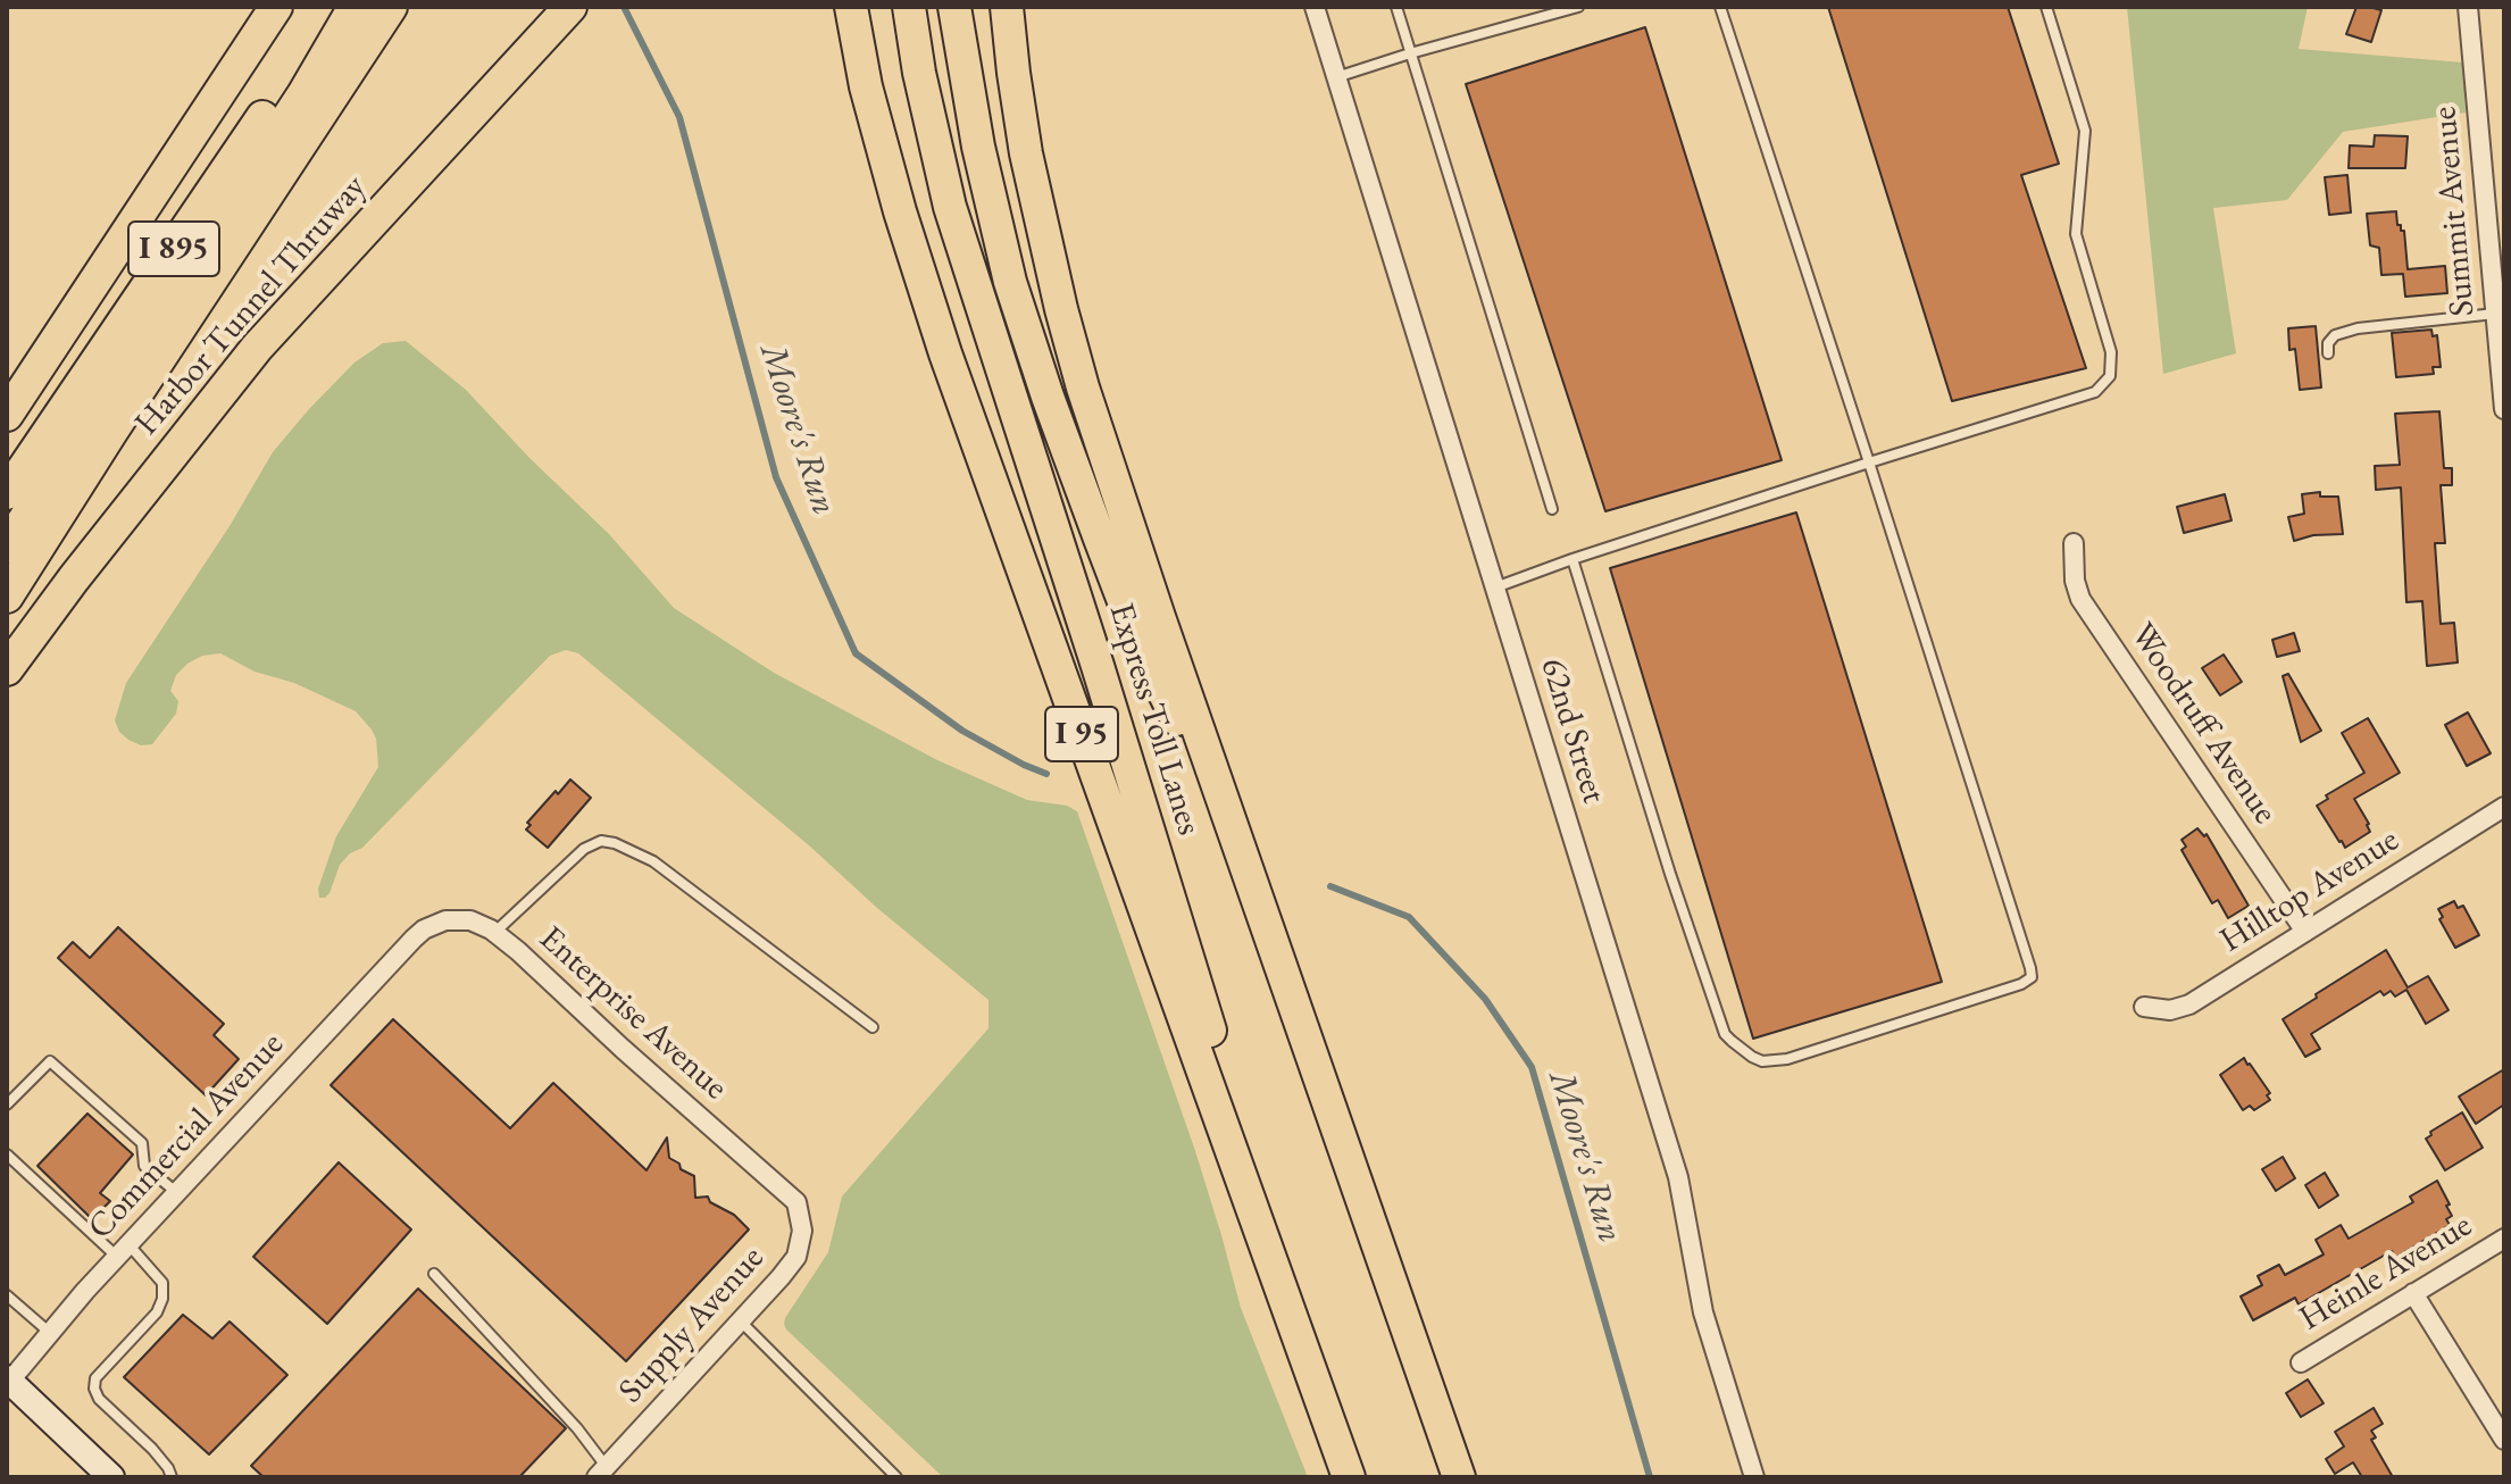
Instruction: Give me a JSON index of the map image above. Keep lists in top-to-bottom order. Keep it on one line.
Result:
{"streets":{"highway":["I 895","Harbor Tunnel Thruway","Express Toll Lanes","I 95"],"street":["Summit Avenue","Woodruff Avenue","62nd Street","Hilltop Avenue","Enterprise Avenue","Commercial Avenue","Heinle Avenue","Supply Avenue"]},"crossings":[["Express Toll Lanes","I 95"],["Woodruff Avenue","Hilltop Avenue"],["Enterprise Avenue","Commercial Avenue"],["Enterprise Avenue","Supply Avenue"]],"water":["Moore's Run"]}
